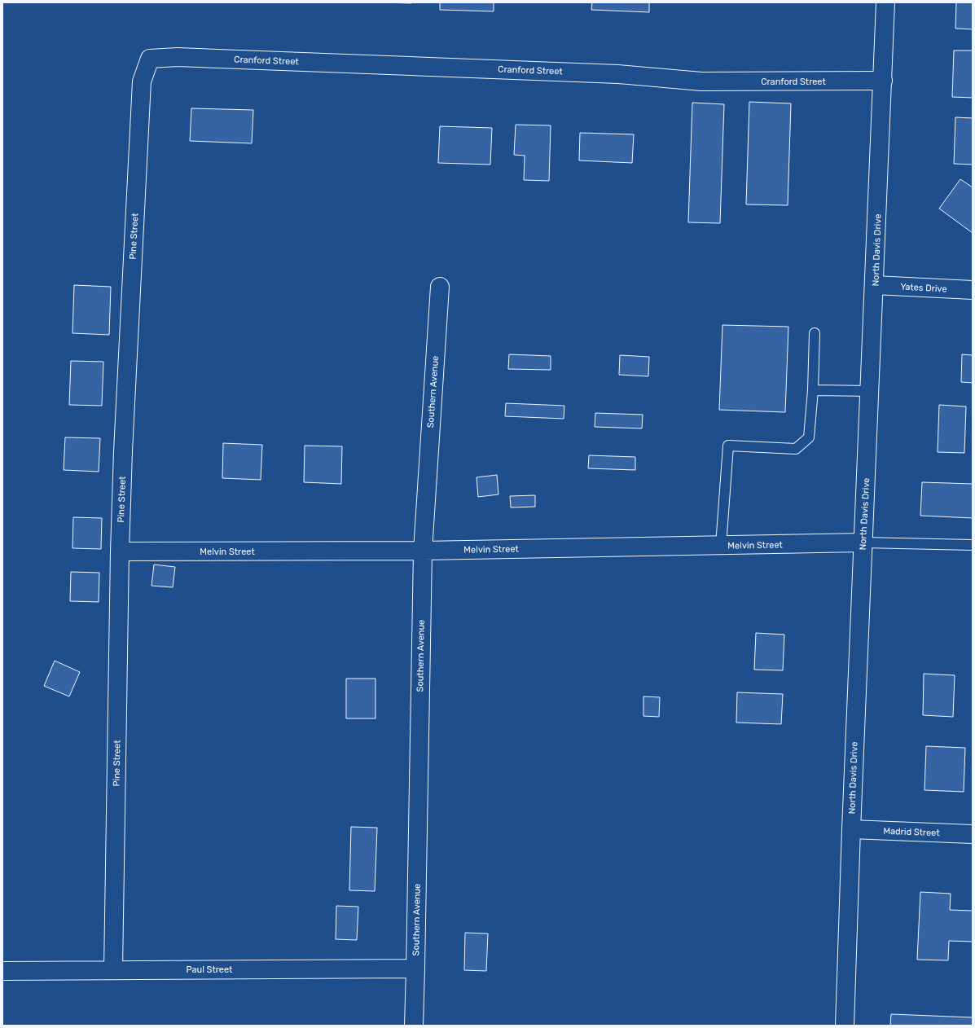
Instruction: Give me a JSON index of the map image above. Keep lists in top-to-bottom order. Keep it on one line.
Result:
{"streets":{"street":["Cranford Street","Pine Street","North Davis Drive","Yates Drive","Southern Avenue","Melvin Street","Madrid Street","Paul Street"]},"crossings":[["Cranford Street","Pine Street"],["Cranford Street","North Davis Drive"],["Pine Street","Melvin Street"],["Pine Street","Paul Street"],["North Davis Drive","Yates Drive"],["North Davis Drive","Melvin Street"],["North Davis Drive","Madrid Street"],["Southern Avenue","Melvin Street"],["Southern Avenue","Paul Street"]]}
